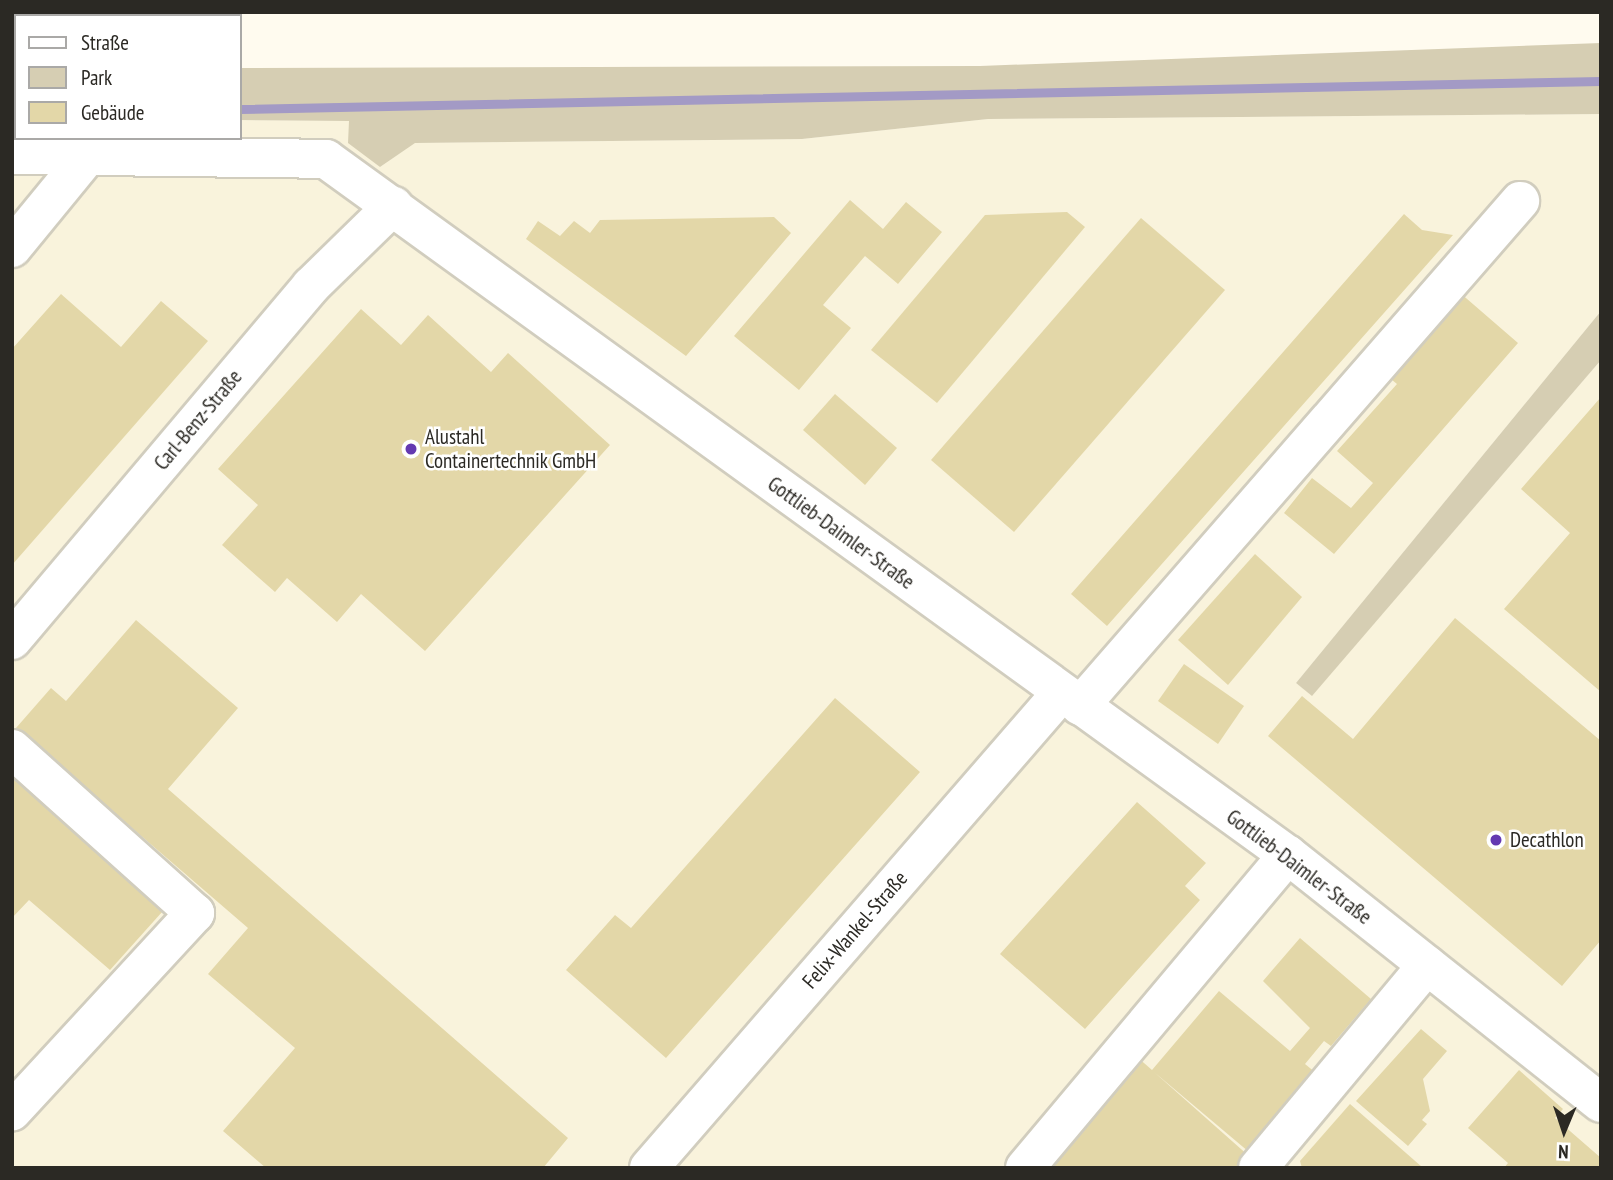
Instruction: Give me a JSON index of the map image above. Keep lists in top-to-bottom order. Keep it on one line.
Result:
{"streets":{"street":["Carl-Benz-Straße","Gottlieb-Daimler-Straße","Felix-Wankel-Straße"]},"crossings":[["Carl-Benz-Straße","Gottlieb-Daimler-Straße"],["Gottlieb-Daimler-Straße","Felix-Wankel-Straße"]],"places":["Alustahl Containertechnik GmbH","Decathlon"],"legend":["Straße","Park","Gebäude"],"north":"bottom"}
